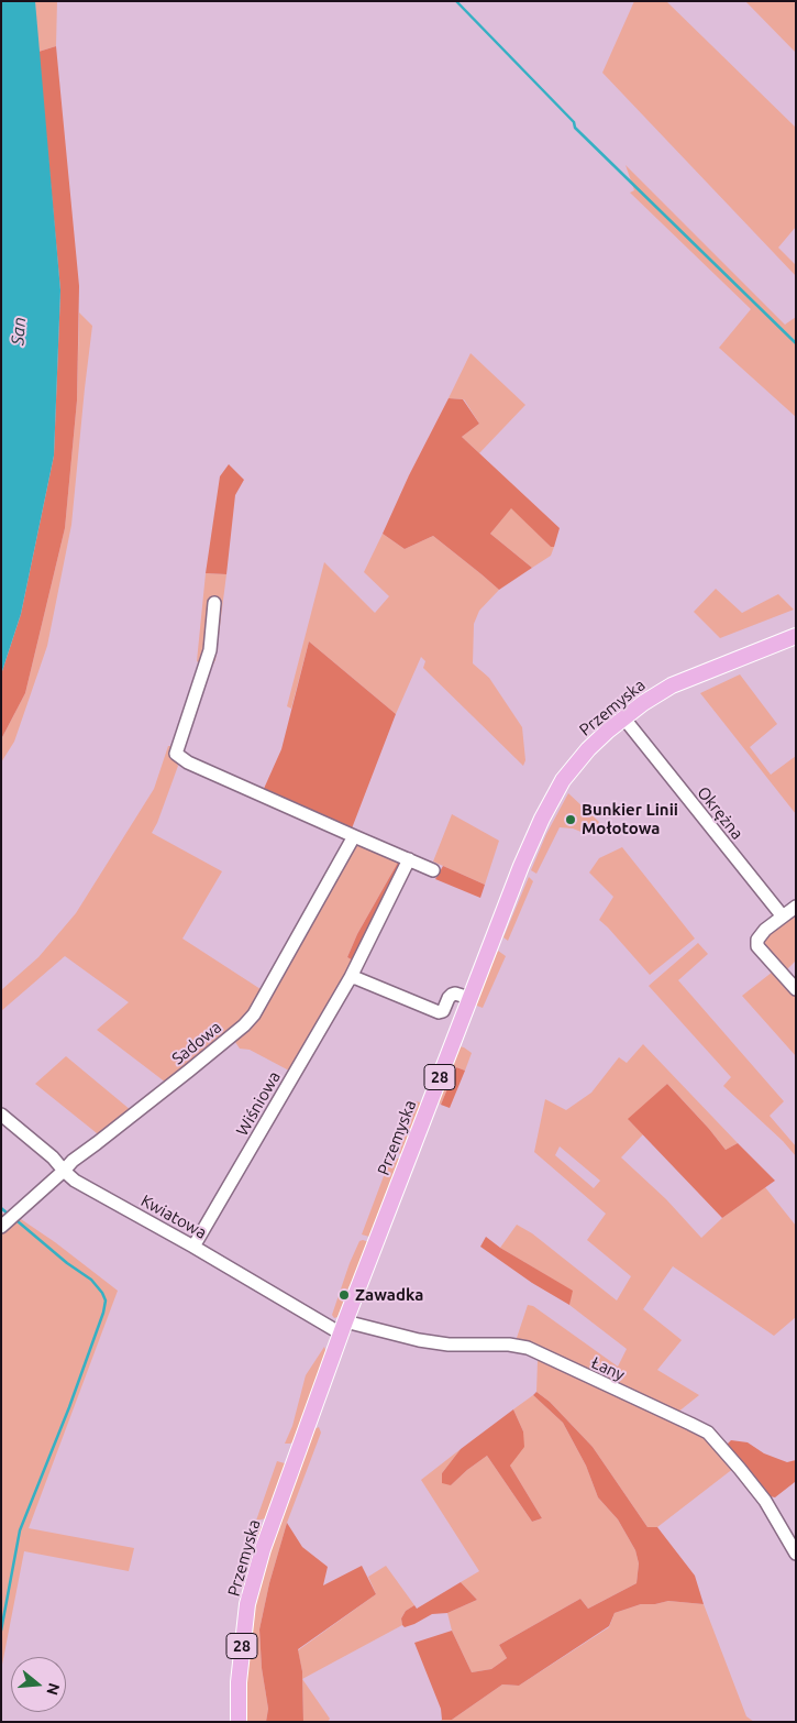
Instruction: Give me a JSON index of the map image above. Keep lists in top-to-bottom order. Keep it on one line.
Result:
{"streets":{"main road":["Przemyska","28"],"street":["Okrężna","Sadowa","Wiśniowa","Kwiatowa","Łany"]},"crossings":[["Przemyska","Okrężna"],["Przemyska","Kwiatowa"],["Przemyska","Łany"],["Sadowa","Kwiatowa"],["Wiśniowa","Kwiatowa"],["Kwiatowa","Łany"]],"water":["San"],"places":["Bunkier Linii Mołotowa","Zawadka"],"north":"right"}
